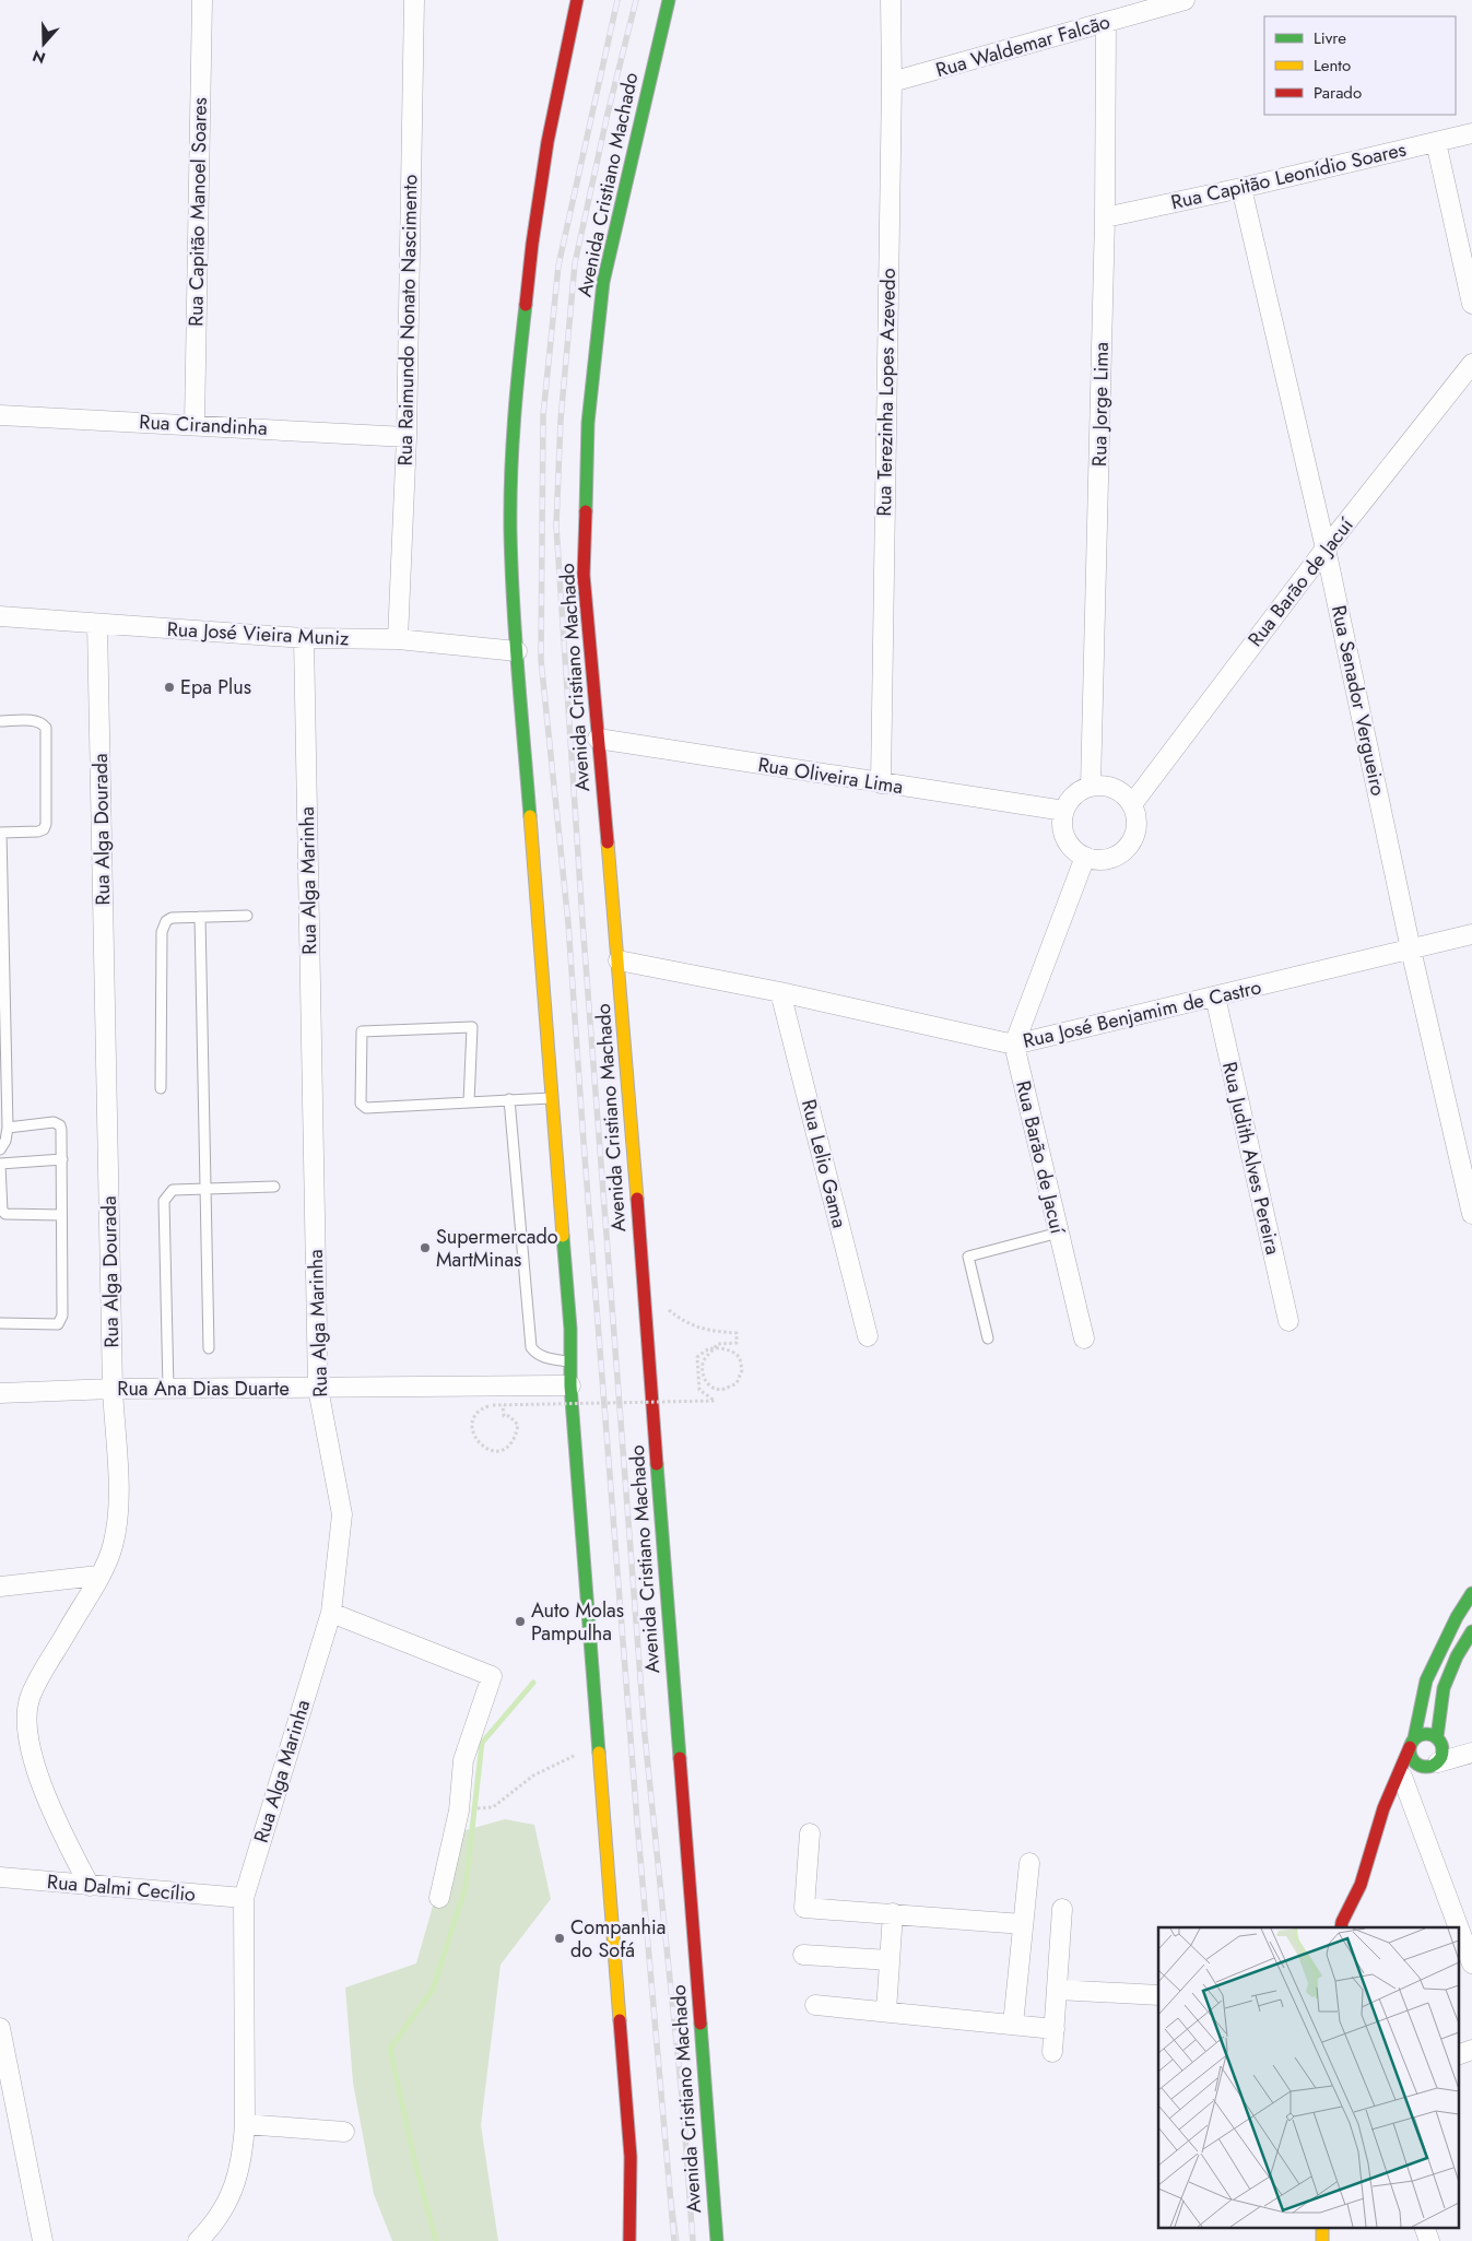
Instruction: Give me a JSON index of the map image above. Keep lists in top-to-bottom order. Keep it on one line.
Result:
{"streets":{"main road":["Avenida Cristiano Machado"],"street":["Rua Waldemar Falcão","Rua Capitão Leonídio Soares","Rua Capitão Manoel Soares","Rua Raimundo Nonato Nascimento","Rua Terezinha Lopes Azevedo","Rua Jorge Lima","Rua Cirandinha","Rua Barão de Jacuí","Rua José Vieira Muniz","Rua Senador Vergueiro","Rua Oliveira Lima","Rua Alga Dourada","Rua Alga Marinha","Rua José Benjamim de Castro","Rua Judith Alves Pereira","Rua Lelio Gama","Rua Ana Dias Duarte","Rua Dalmi Cecílio"]},"crossings":[["Rua Waldemar Falcão","Rua Terezinha Lopes Azevedo"],["Rua Waldemar Falcão","Rua Jorge Lima"],["Rua Capitão Leonídio Soares","Rua Jorge Lima"],["Rua Capitão Leonídio Soares","Rua Senador Vergueiro"],["Avenida Cristiano Machado","Rua Oliveira Lima"],["Avenida Cristiano Machado","Rua José Benjamim de Castro"],["Rua Capitão Manoel Soares","Rua Cirandinha"],["Rua Raimundo Nonato Nascimento","Rua Cirandinha"],["Rua Raimundo Nonato Nascimento","Rua José Vieira Muniz"],["Rua Terezinha Lopes Azevedo","Rua Oliveira Lima"],["Rua Jorge Lima","Rua Barão de Jacuí"],["Rua Jorge Lima","Rua Oliveira Lima"],["Rua Barão de Jacuí","Rua Senador Vergueiro"],["Rua Barão de Jacuí","Rua Oliveira Lima"],["Rua Barão de Jacuí","Rua José Benjamim de Castro"],["Rua José Vieira Muniz","Rua Alga Dourada"],["Rua José Vieira Muniz","Rua Alga Marinha"],["Rua Senador Vergueiro","Rua José Benjamim de Castro"],["Rua Alga Dourada","Rua Ana Dias Duarte"],["Rua Alga Dourada","Rua Dalmi Cecílio"],["Rua Alga Marinha","Rua Ana Dias Duarte"],["Rua Alga Marinha","Rua Dalmi Cecílio"],["Rua José Benjamim de Castro","Rua Judith Alves Pereira"],["Rua José Benjamim de Castro","Rua Lelio Gama"]],"places":["Epa Plus","Supermercado MartMinas","Auto Molas Pampulha","Companhia do Sofá"],"legend":["Livre","Lento","Parado"],"north":"bottom"}
